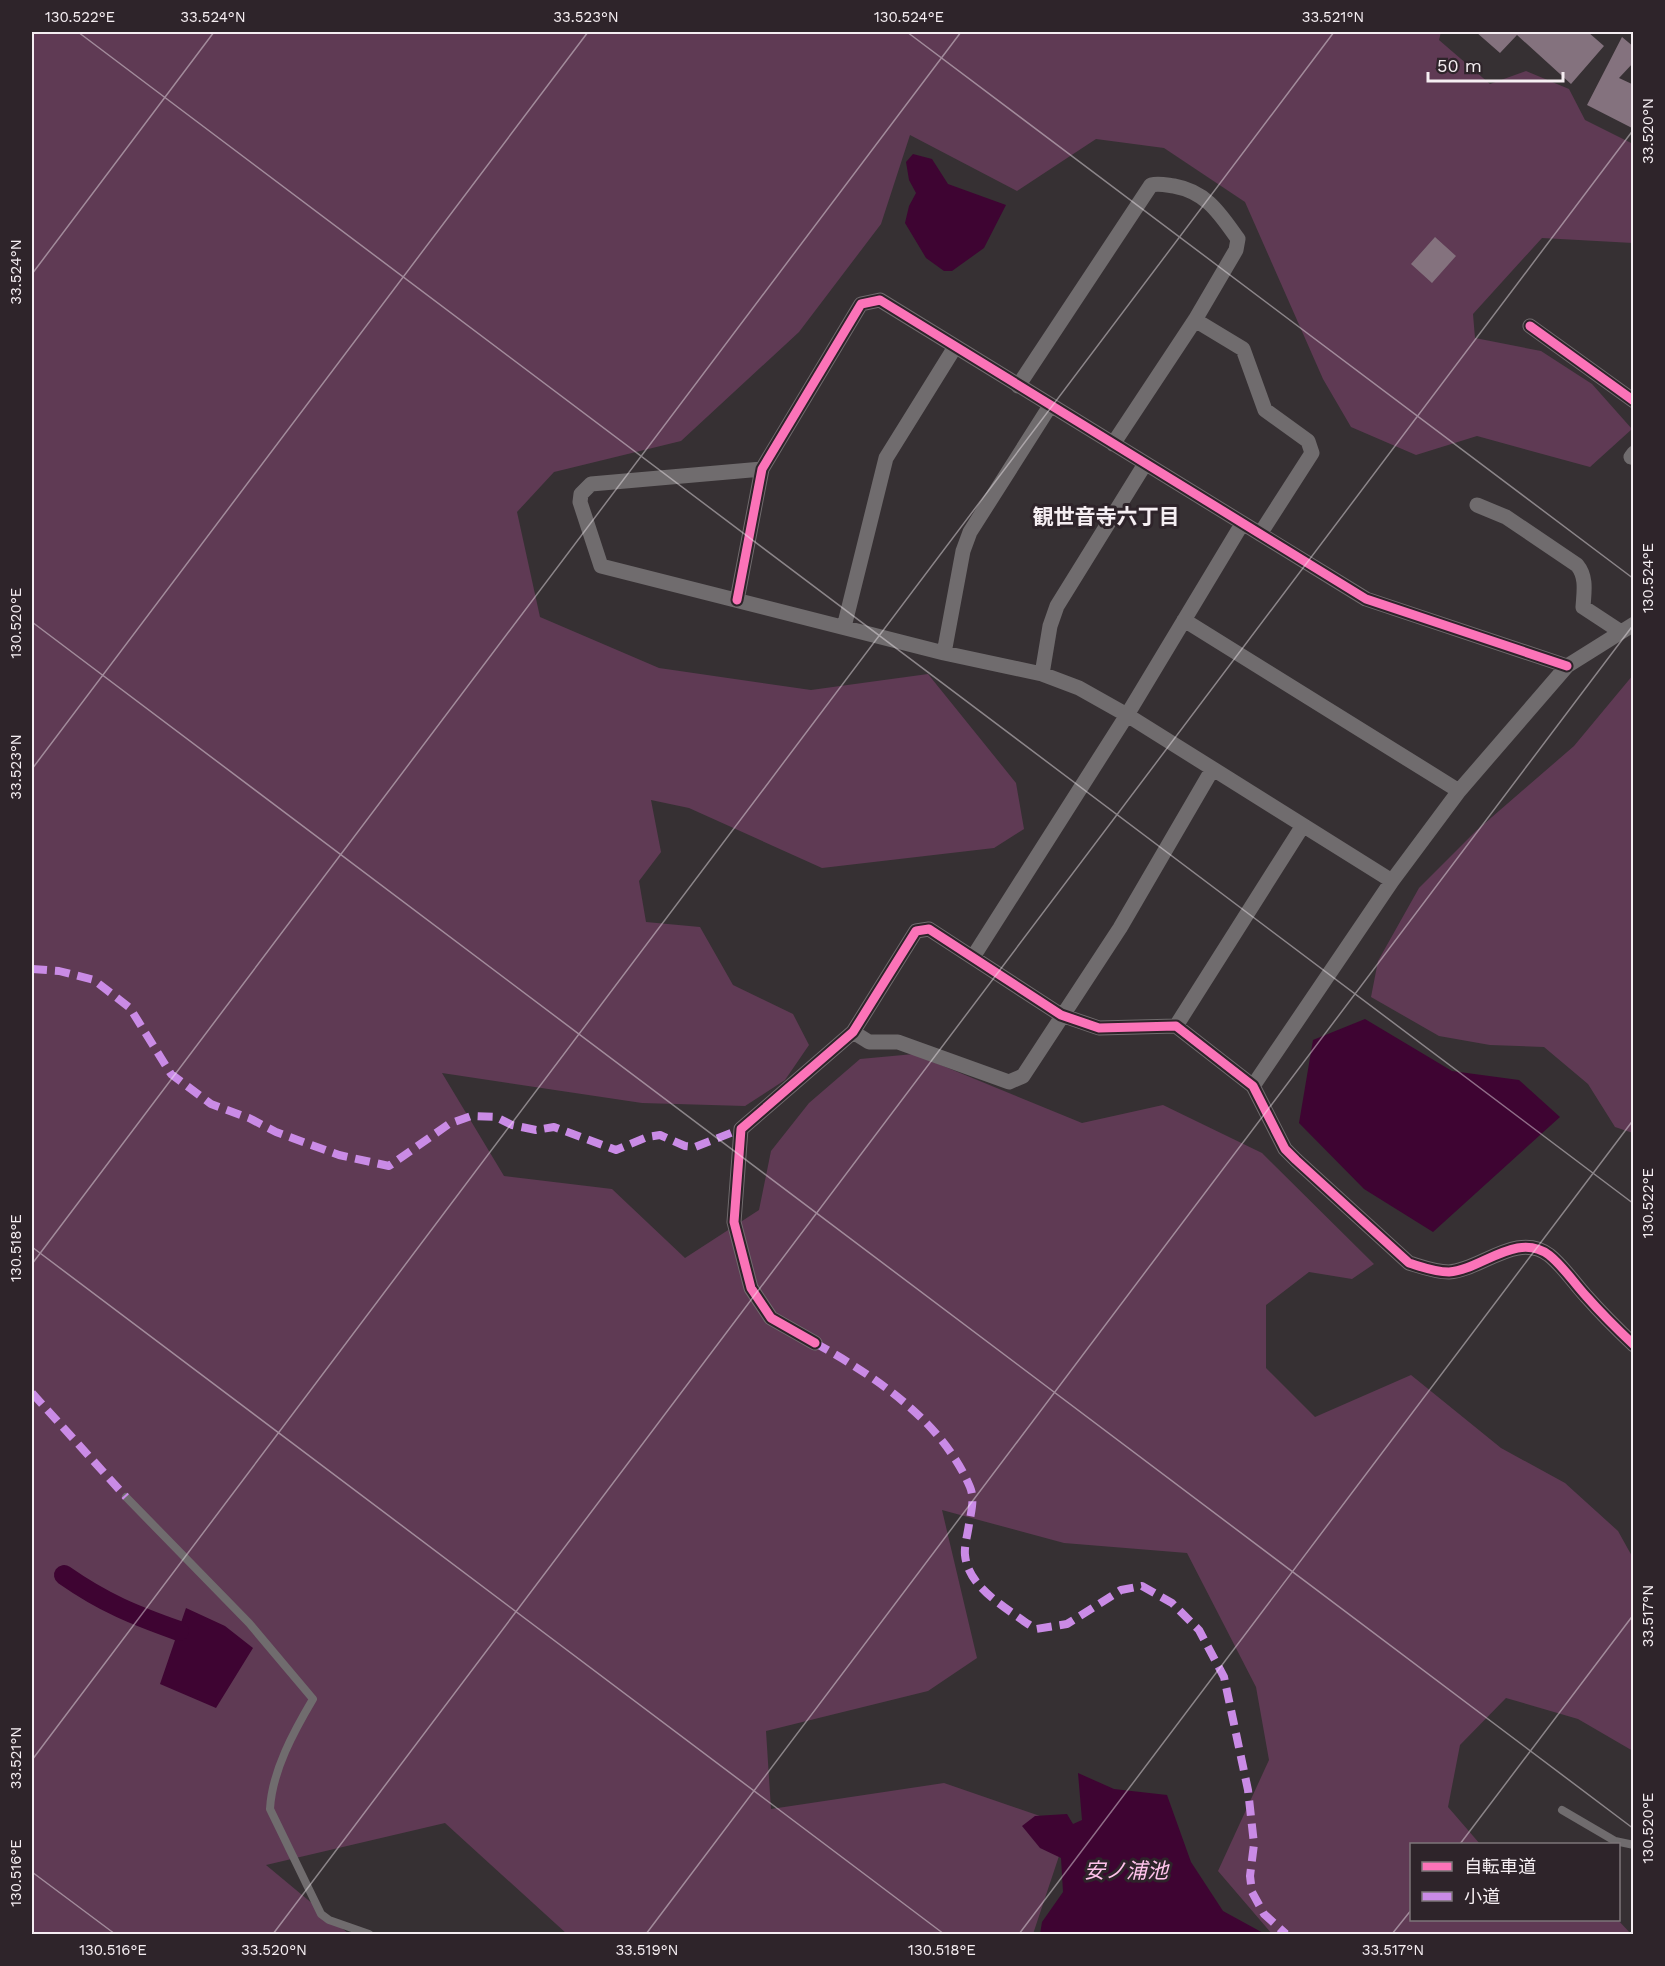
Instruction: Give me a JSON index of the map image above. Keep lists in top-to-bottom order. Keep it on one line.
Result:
{"districts":["観世音寺六丁目"],"water":["安ノ浦池"],"legend":["自転車道","小道"],"scale_bar":"50 m","coordinates":["130.522°E","33.524°N","33.523°N","130.524°E","33.521°N","33.520°N","130.520°E","130.518°E","33.517°N","130.516°E","33.519°N"]}
